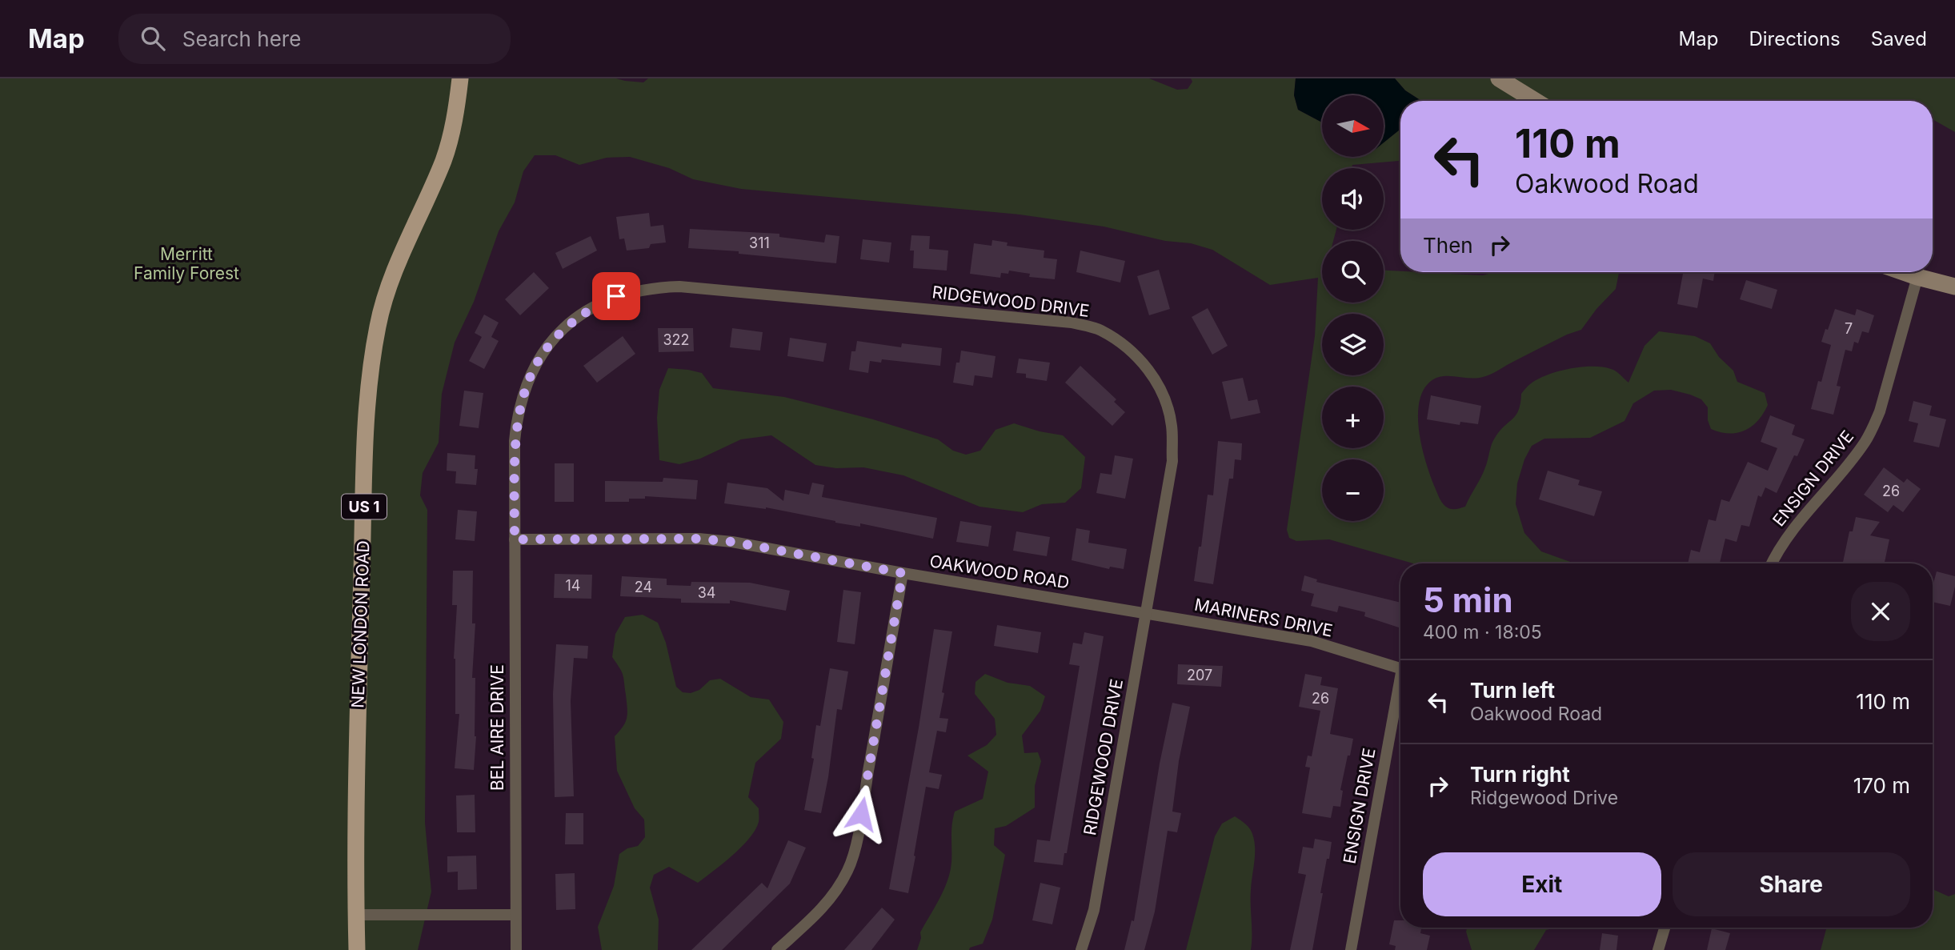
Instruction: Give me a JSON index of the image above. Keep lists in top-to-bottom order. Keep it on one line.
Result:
{"streets":{"main road":["US 1","NEW LONDON ROAD"],"street":["RIDGEWOOD DRIVE","ENSIGN DRIVE","OAKWOOD ROAD","MARINERS DRIVE","BEL AIRE DRIVE"]},"crossings":[["RIDGEWOOD DRIVE","OAKWOOD ROAD"],["RIDGEWOOD DRIVE","MARINERS DRIVE"],["RIDGEWOOD DRIVE","BEL AIRE DRIVE"],["OAKWOOD ROAD","MARINERS DRIVE"],["OAKWOOD ROAD","BEL AIRE DRIVE"]],"parks":["Merritt Family Forest"],"house_numbers":["311","7","322","26","14","24","34","207","26"],"north":"right","page":{"header":"Map","search":"Search here","nav":["Map","Directions","Saved"],"map_buttons":["+","−"],"turn":["110 m","Oakwood Road"],"then":"Then","heading":["5 min","400 m · 18:05"],"list":[{"name":"Turn left","note":"Oakwood Road","value":"110 m"},{"name":"Turn right","note":"Ridgewood Drive","value":"170 m"}],"buttons":["Exit","Share"]}}
